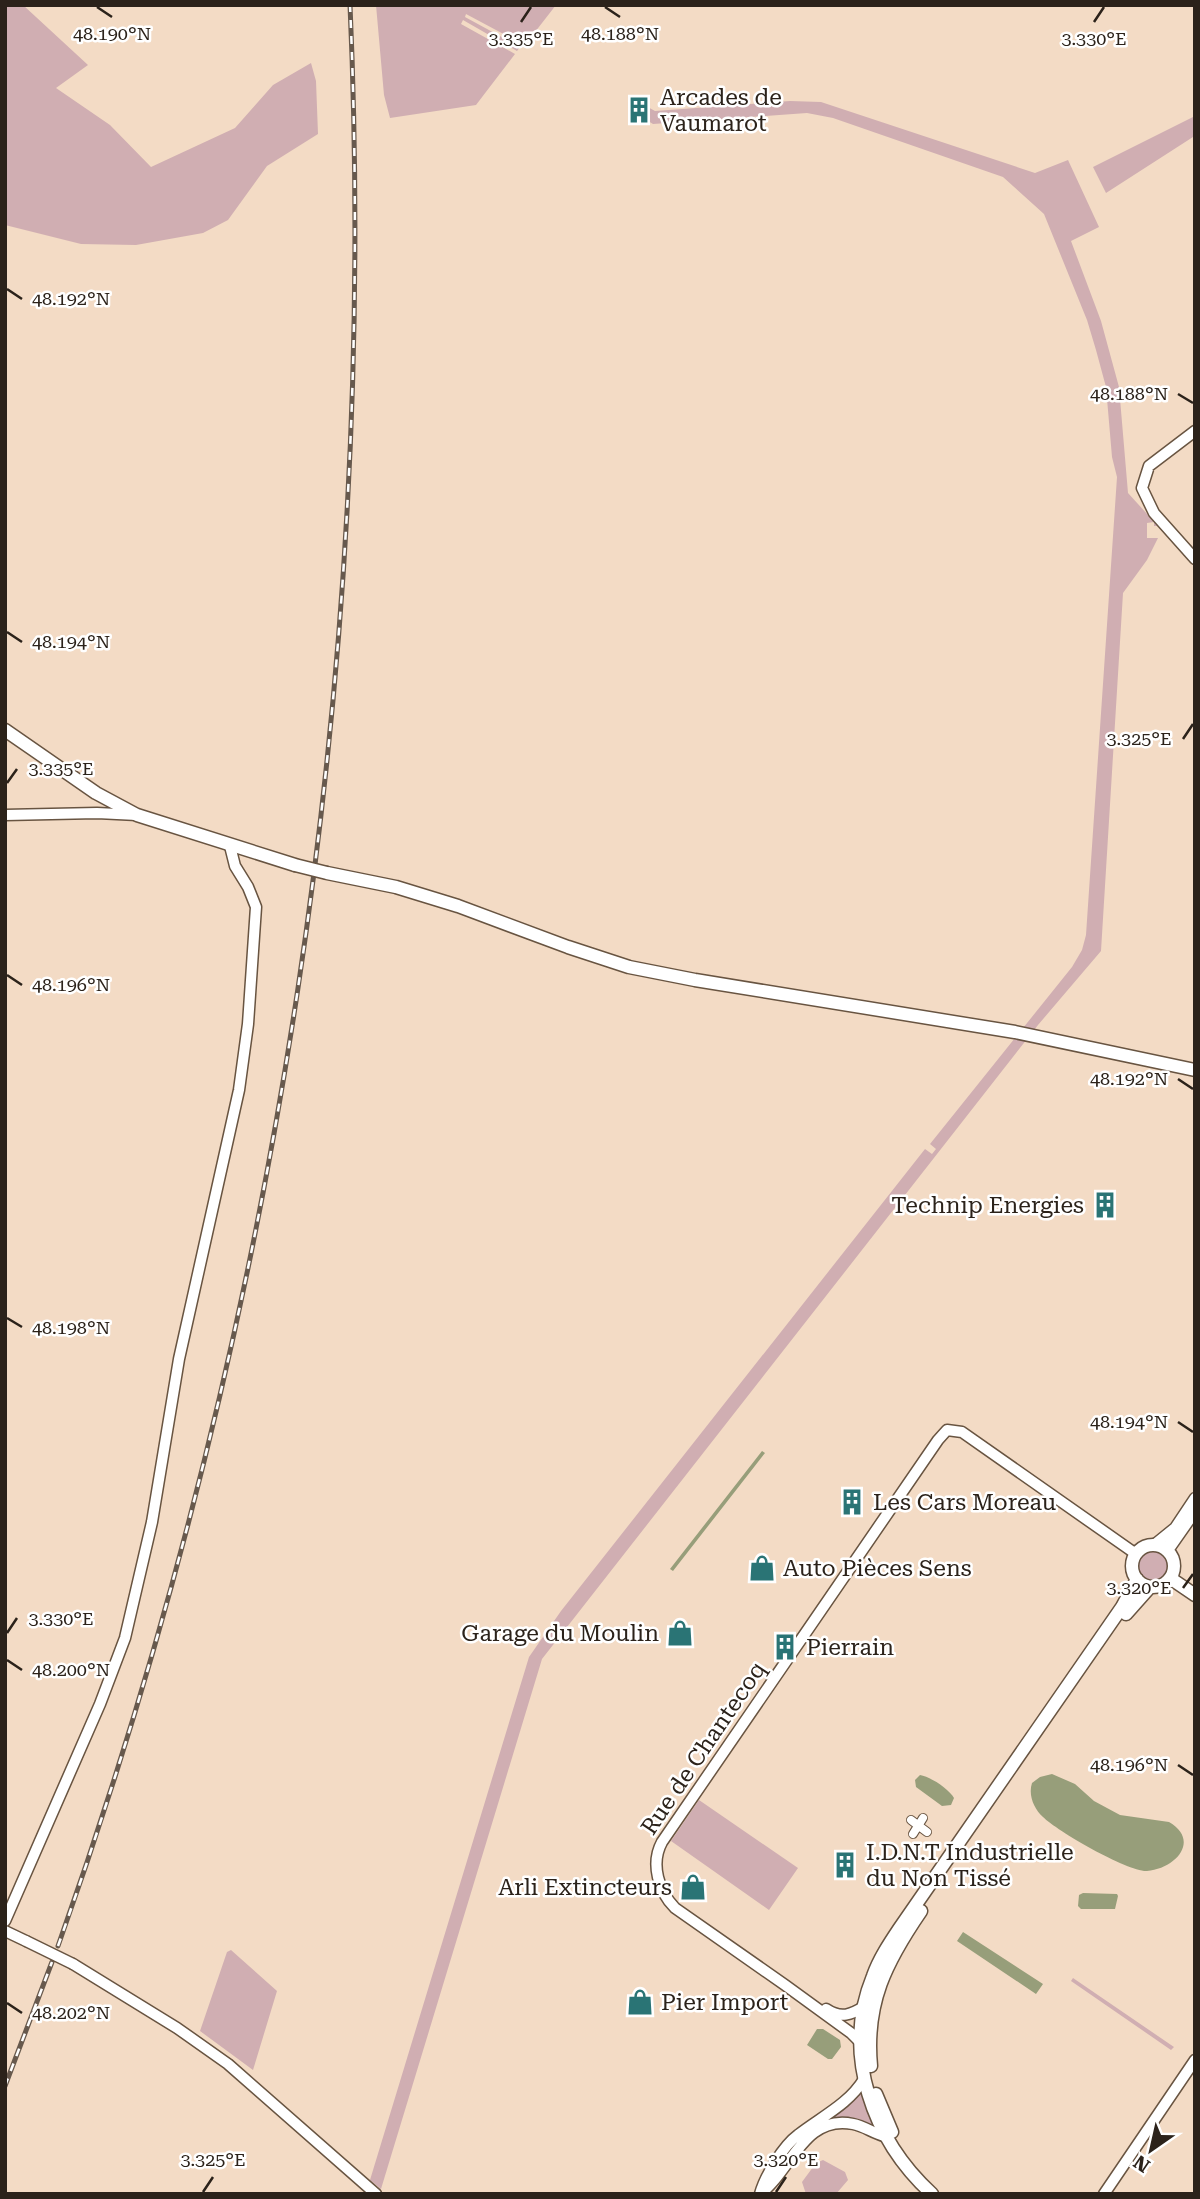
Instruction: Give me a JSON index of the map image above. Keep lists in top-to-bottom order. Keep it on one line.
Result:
{"streets":{"street":["Rue de Chantecoq"]},"places":{"building":["Arcades de Vaumarot","Technip Energies","Les Cars Moreau","Pierrain","I.D.N.T Industrielle du Non Tissé"],"shop":["Auto Pièces Sens","Garage du Moulin","Arli Extincteurs","Pier Import"]},"north":"bottom left","coordinates":["48.190°N","48.188°N","3.335°E","3.330°E","48.192°N","48.194°N","3.325°E","48.196°N","48.198°N","3.320°E","48.200°N","48.202°N"]}
